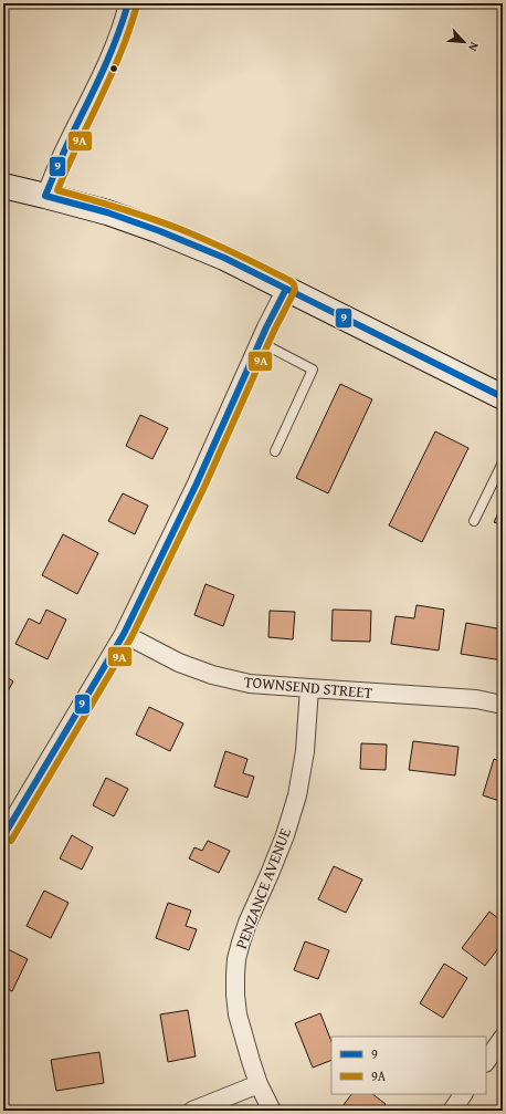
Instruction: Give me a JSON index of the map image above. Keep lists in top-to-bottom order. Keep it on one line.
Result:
{"streets":{"street":["TOWNSEND STREET","PENZANCE AVENUE"]},"crossings":[["TOWNSEND STREET","PENZANCE AVENUE"]],"lines":["transit line 9","transit line 9A"],"legend":["9","9A"],"north":"bottom right"}
